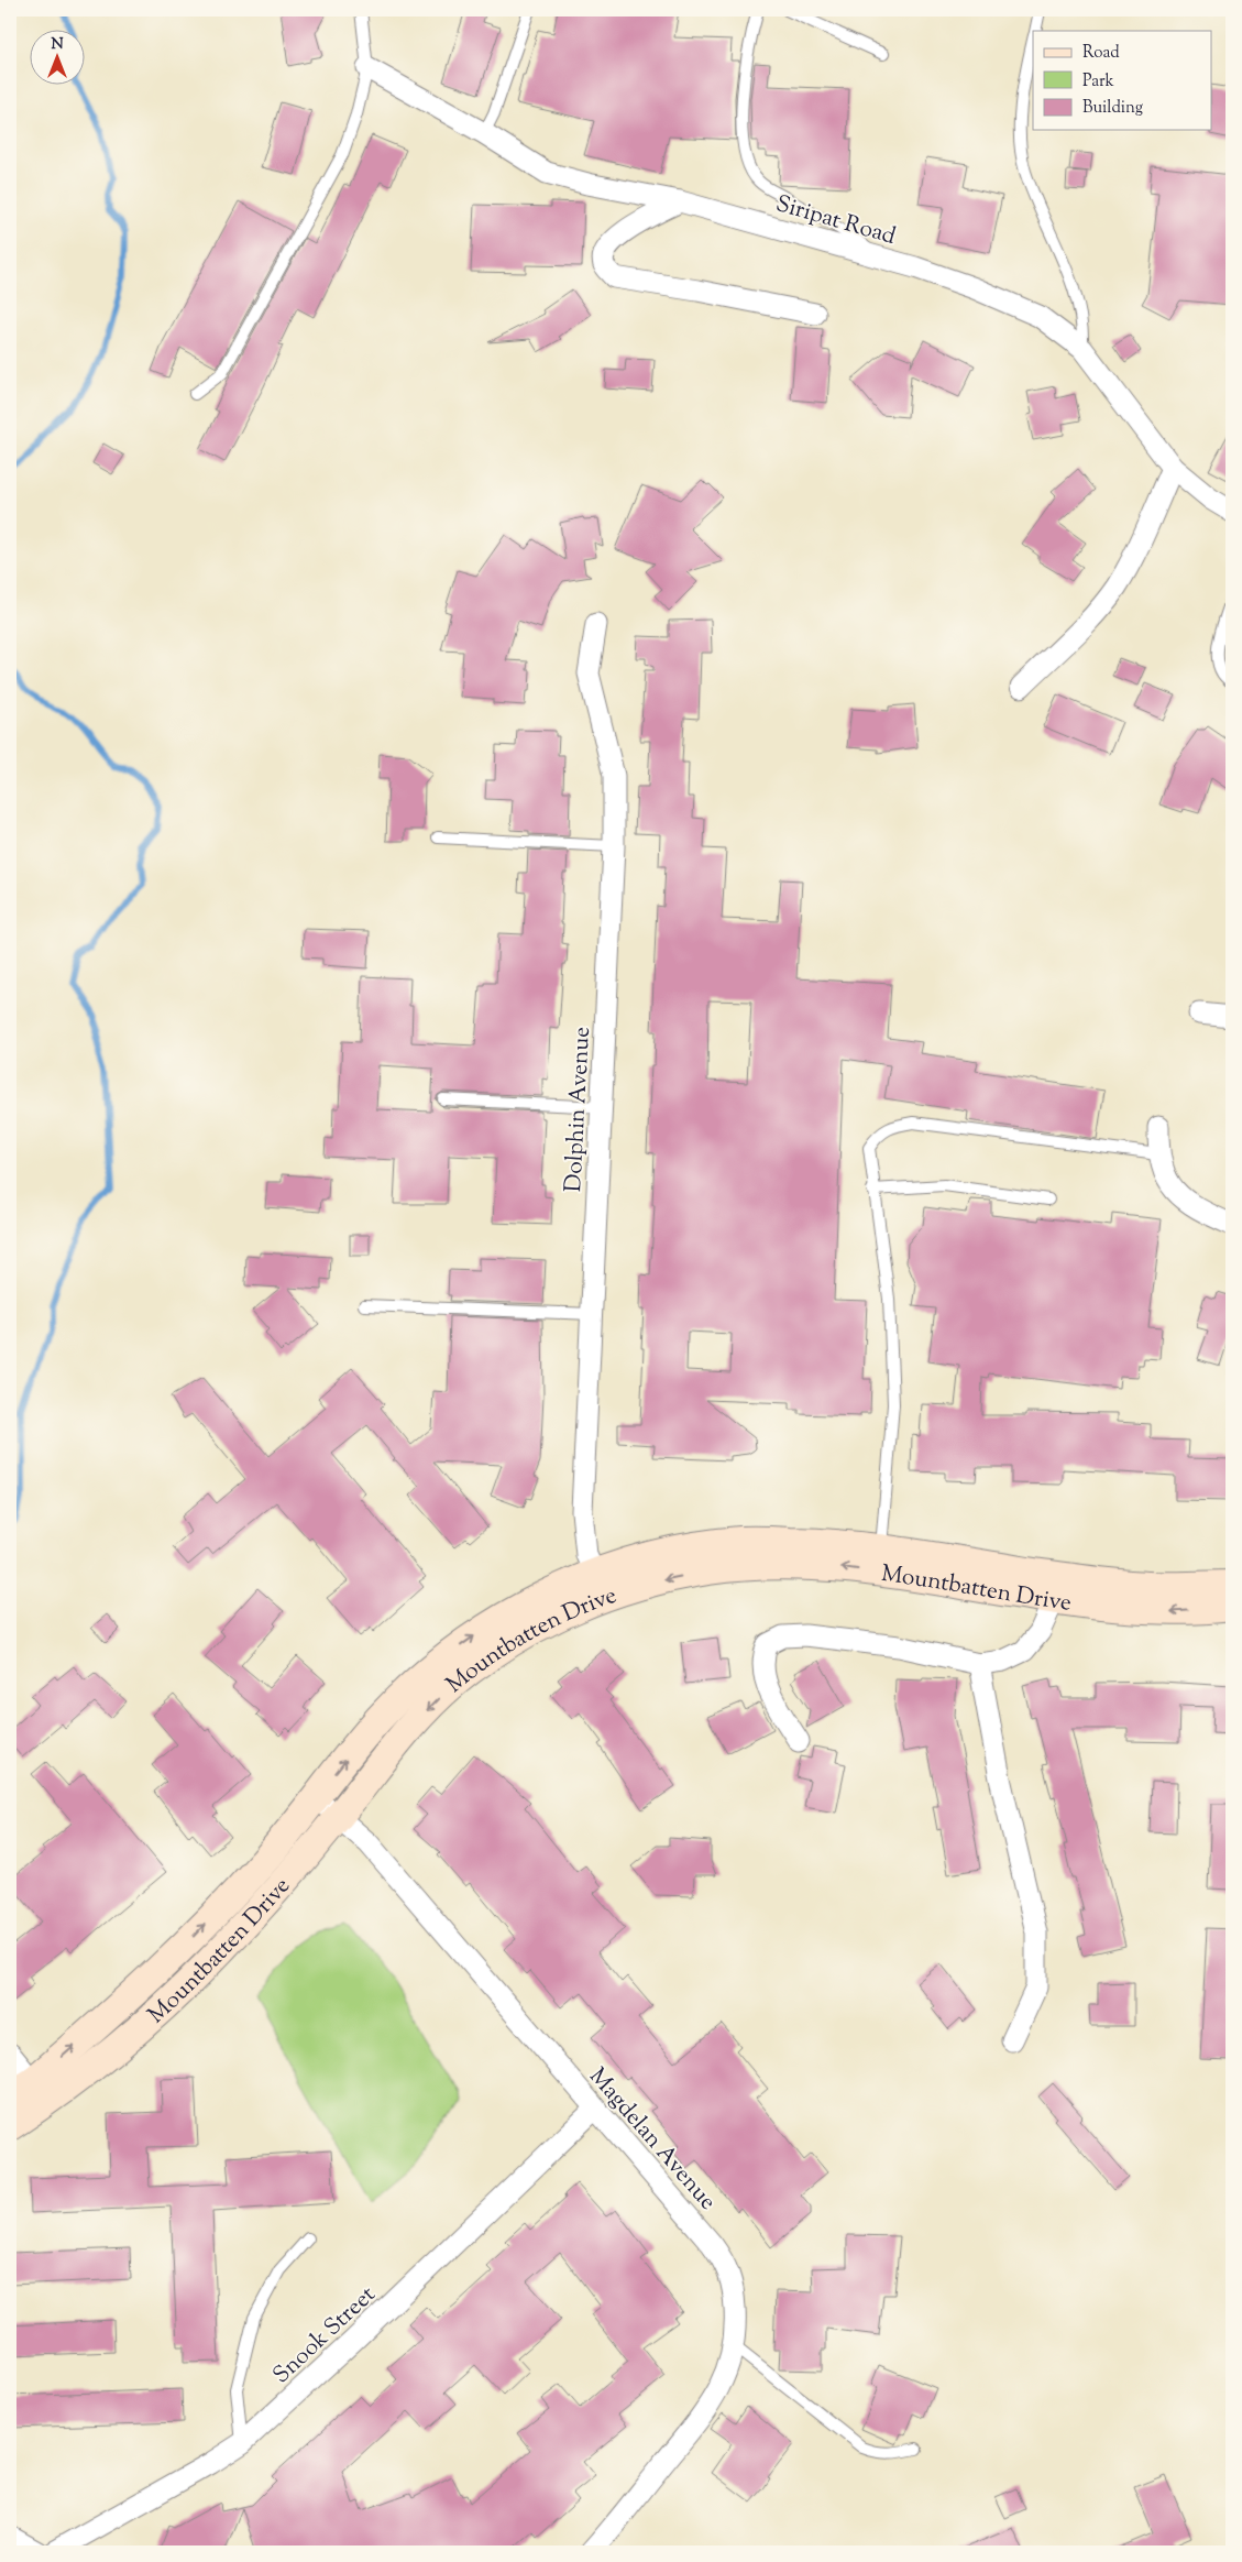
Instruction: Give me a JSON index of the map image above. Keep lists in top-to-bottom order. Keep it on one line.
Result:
{"streets":{"main road":["Mountbatten Drive"],"street":["Siripat Road","Dolphin Avenue","Magdelan Avenue","Snook Street"]},"crossings":[["Dolphin Avenue","Mountbatten Drive"],["Mountbatten Drive","Magdelan Avenue"],["Magdelan Avenue","Snook Street"]],"legend":["Road","Park","Building"],"north":"top"}
